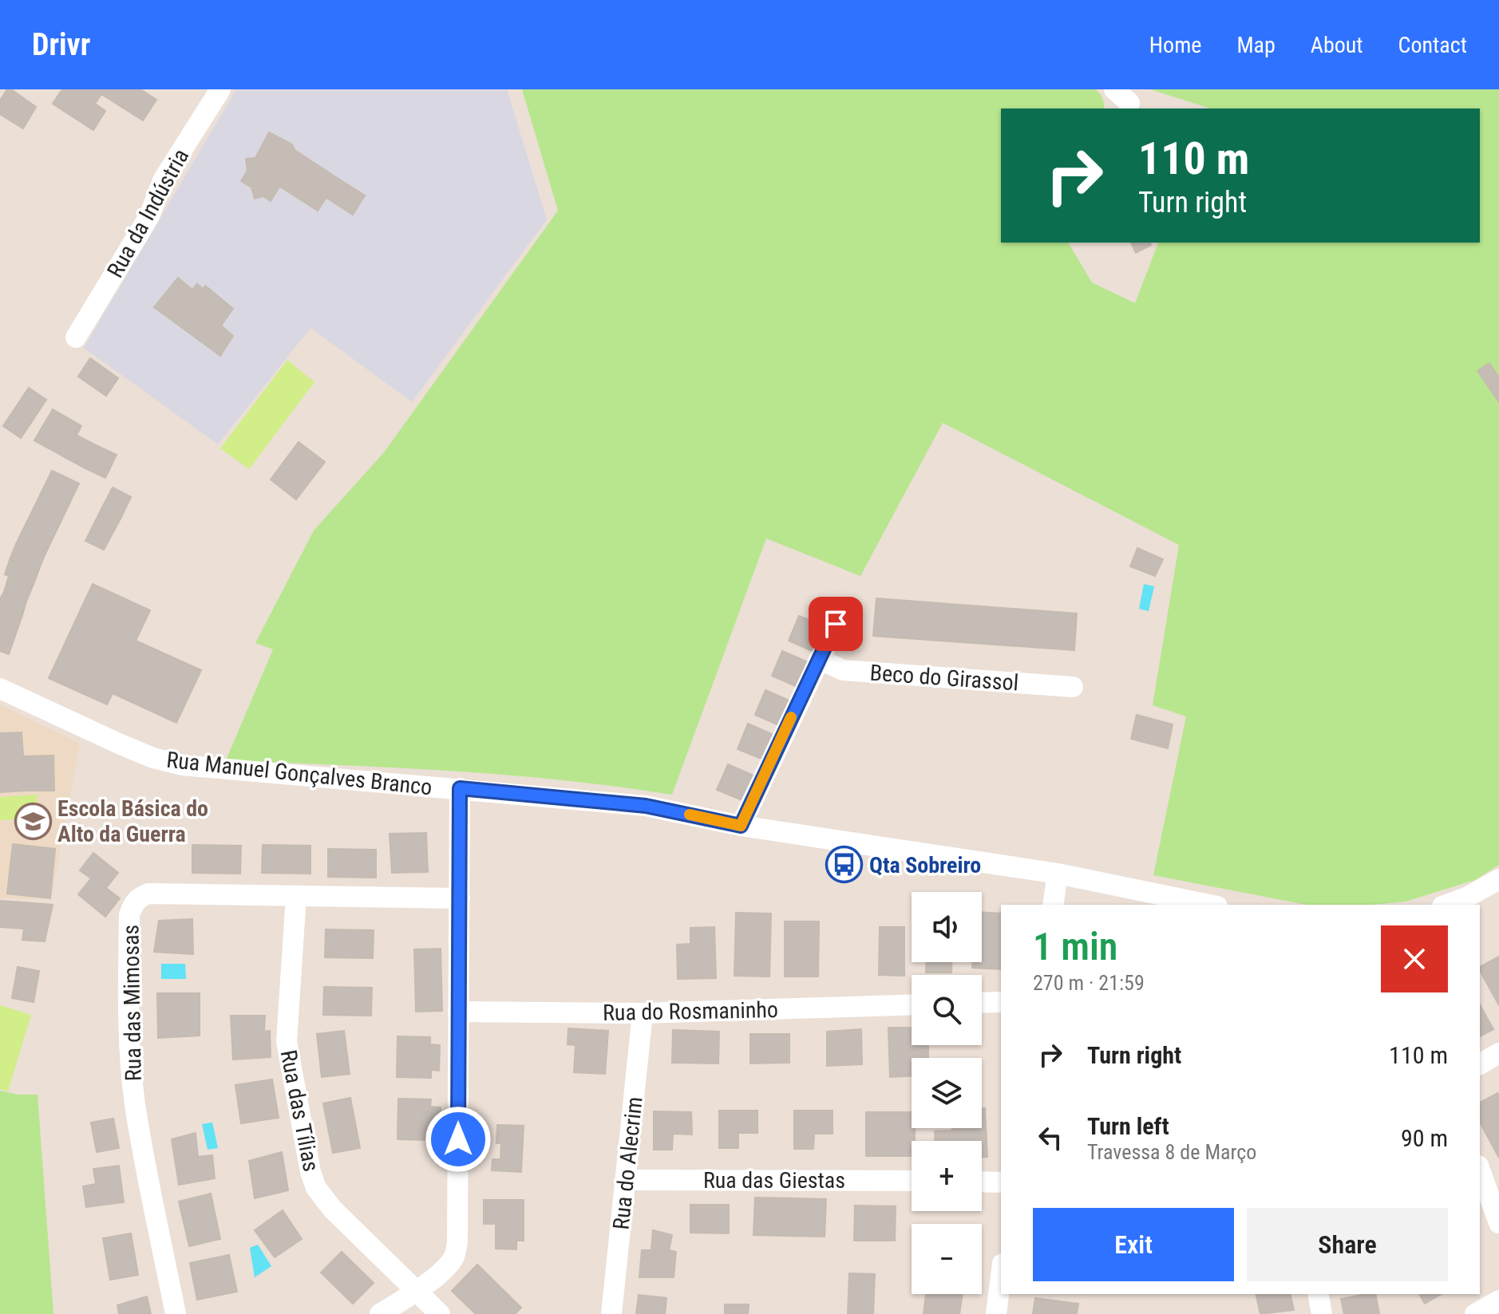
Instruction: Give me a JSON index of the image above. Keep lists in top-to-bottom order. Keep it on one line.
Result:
{"streets":{"street":["Rua da Indústria","Beco do Girassol","Rua Manuel Gonçalves Branco","Rua das Mimosas","Rua do Rosmaninho","Rua das Tílias","Rua do Alecrim","Rua das Giestas"]},"crossings":[["Rua das Mimosas","Rua das Tílias"],["Rua do Rosmaninho","Rua do Alecrim"],["Rua do Alecrim","Rua das Giestas"]],"places":{"school or university":["Escola Básica do Alto da Guerra"],"bus stop":["Qta Sobreiro"]},"page":{"header":"Drivr","nav":["Home","Map","About","Contact"],"turn":["110 m","Turn right"],"map_buttons":["+","−"],"heading":["1 min","270 m · 21:59"],"list":[{"name":"Turn right","value":"110 m"},{"name":"Turn left","note":"Travessa 8 de Março","value":"90 m"}],"buttons":["Exit","Share"]}}
